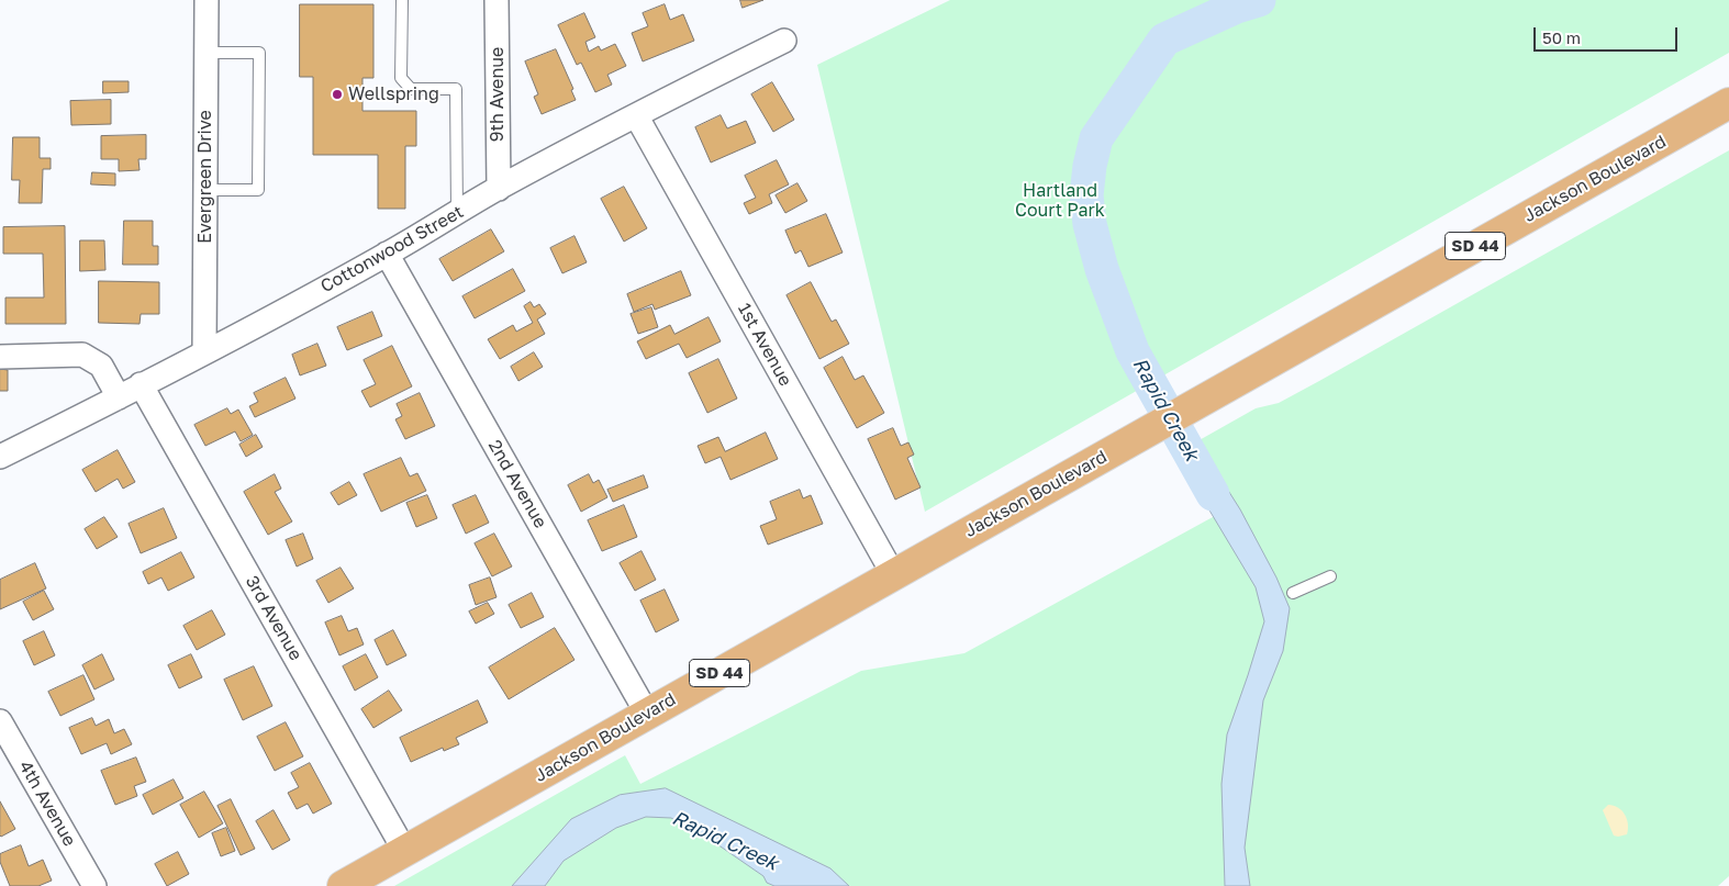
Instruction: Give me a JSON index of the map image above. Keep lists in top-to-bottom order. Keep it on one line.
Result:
{"streets":{"main road":["Jackson Boulevard","SD 44"],"street":["9th Avenue","Evergreen Drive","Cottonwood Street","1st Avenue","2nd Avenue","3rd Avenue","4th Avenue"]},"crossings":[["9th Avenue","Cottonwood Street"],["Evergreen Drive","Cottonwood Street"],["Jackson Boulevard","1st Avenue"],["Jackson Boulevard","2nd Avenue"],["Jackson Boulevard","3rd Avenue"],["Cottonwood Street","1st Avenue"],["Cottonwood Street","2nd Avenue"],["Cottonwood Street","3rd Avenue"]],"water":["Rapid Creek"],"parks":["Hartland Court Park"],"places":["Wellspring"],"scale_bar":"50 m"}
